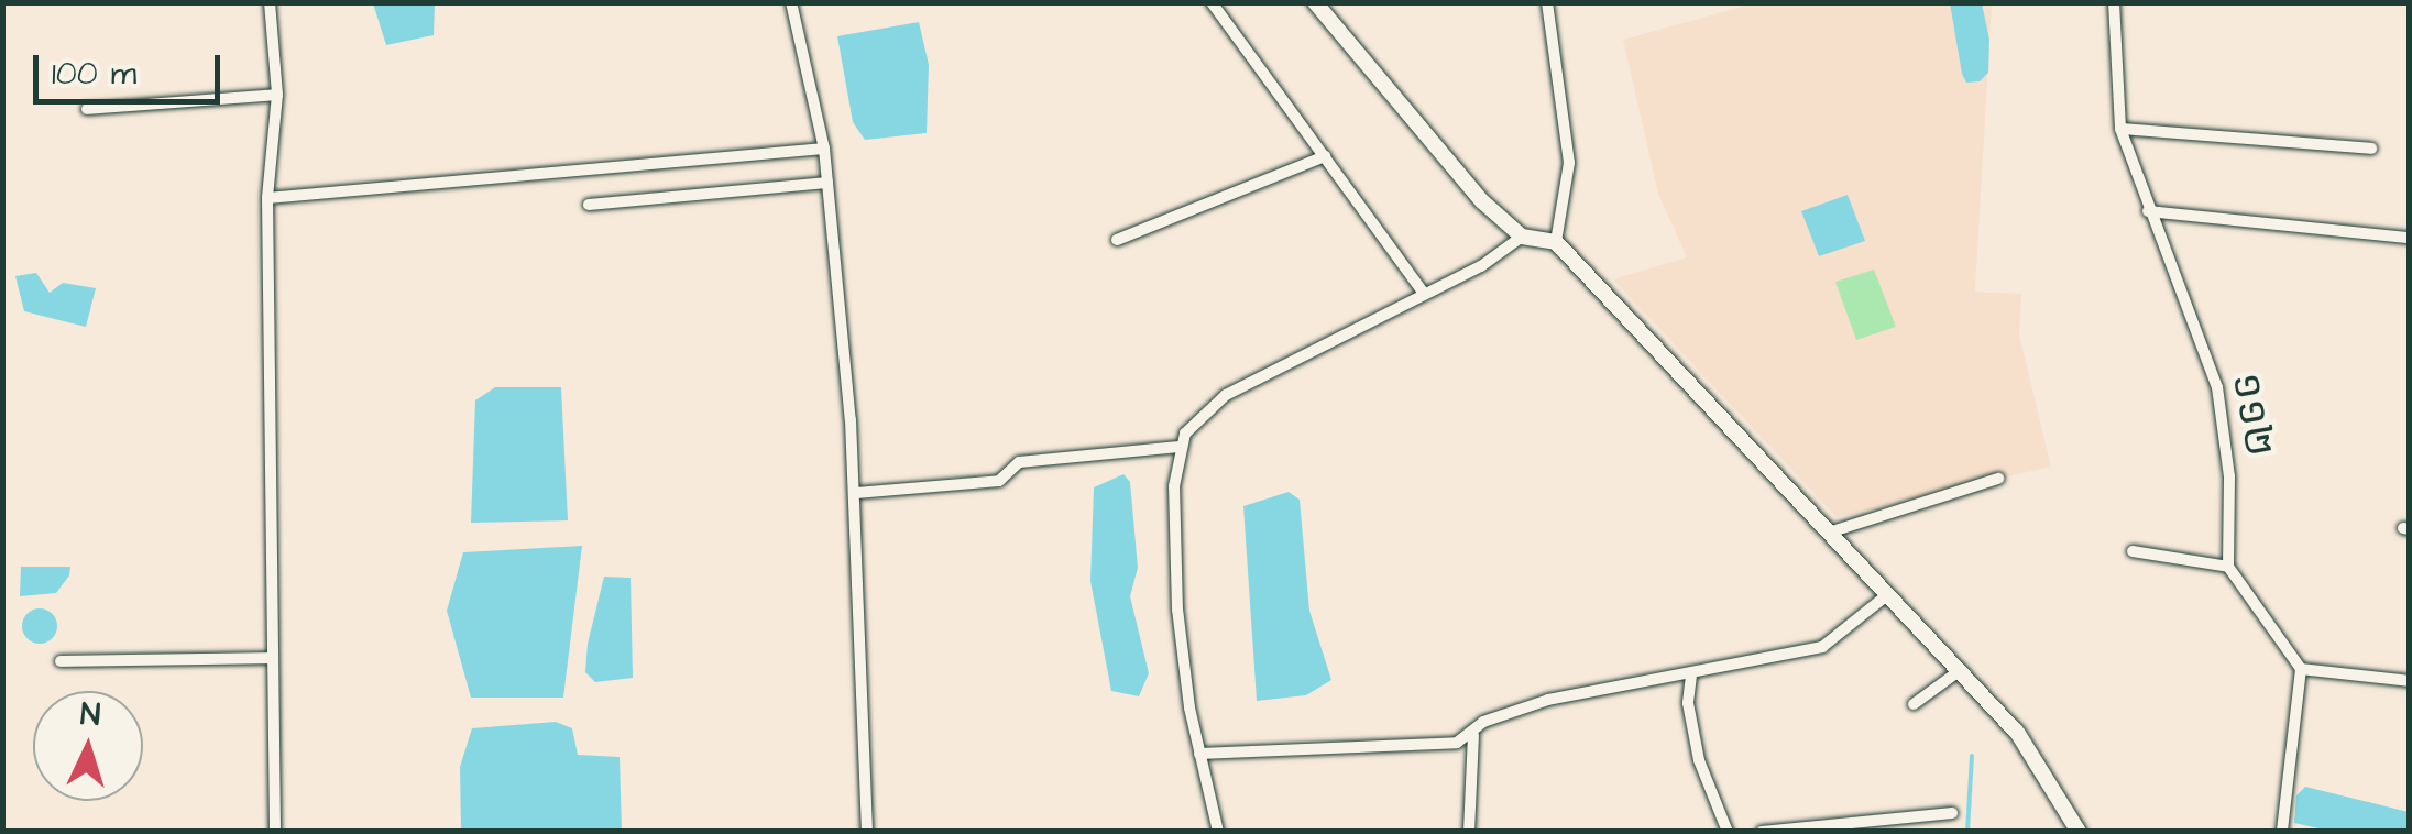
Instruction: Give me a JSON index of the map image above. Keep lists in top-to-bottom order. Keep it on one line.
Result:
{"streets":{"street":["១១២"]},"scale_bar":"100 m","north":"top"}
